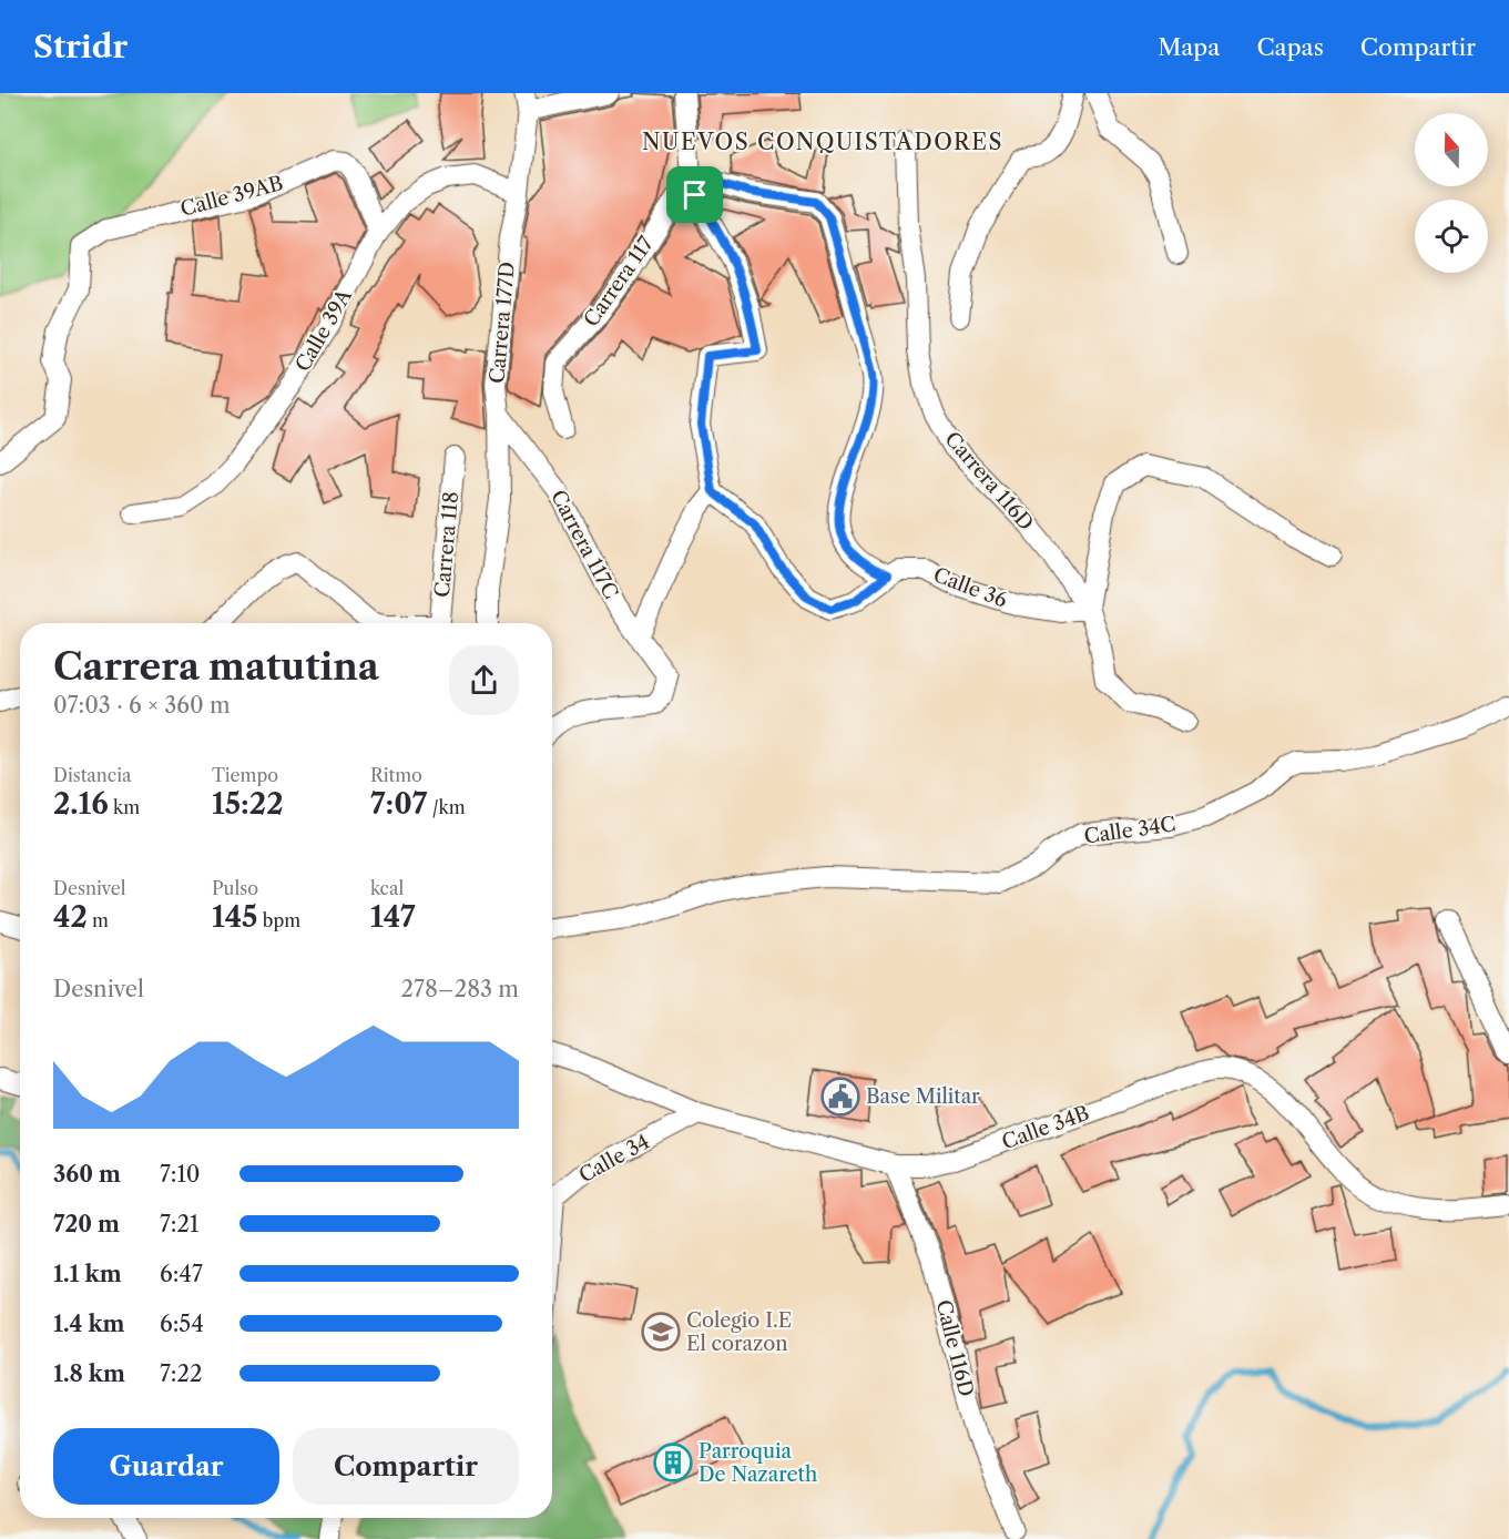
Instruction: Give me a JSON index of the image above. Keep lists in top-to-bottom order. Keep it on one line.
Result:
{"streets":{"street":["Calle 39AB","Carrera 117","Carrera 177D","Calle 39A","Carrera 116D","Carrera 118","Carrera 117C","Calle 36","Calle 34C","Calle 34B","Calle 34","Calle 116D"]},"crossings":[["Calle 39AB","Calle 39A"],["Carrera 177D","Calle 39A"],["Carrera 177D","Carrera 117C"],["Carrera 116D","Calle 36"],["Calle 34B","Calle 34"],["Calle 34B","Calle 116D"]],"districts":["NUEVOS CONQUISTADORES"],"places":{"public building":["Base Militar"],"school or university":["Colegio I.E El corazon"],"building":["Parroquia De Nazareth"]},"north":"top","page":{"header":"Stridr","nav":["Mapa","Capas","Compartir"],"heading":["Carrera matutina","07:03 · 6 × 360 m"],"stats":[["Distancia","2.16 km"],["Tiempo","15:22"],["Ritmo","7:07 /km"],["Desnivel","42 m"],["Pulso","145 bpm"],["kcal","147"]],"chart":["Desnivel","278–283 m"],"list":[{"name":"360 m","note":"7:10"},{"name":"720 m","note":"7:21"},{"name":"1.1 km","note":"6:47"},{"name":"1.4 km","note":"6:54"},{"name":"1.8 km","note":"7:22"}],"buttons":["Guardar","Compartir"]}}
